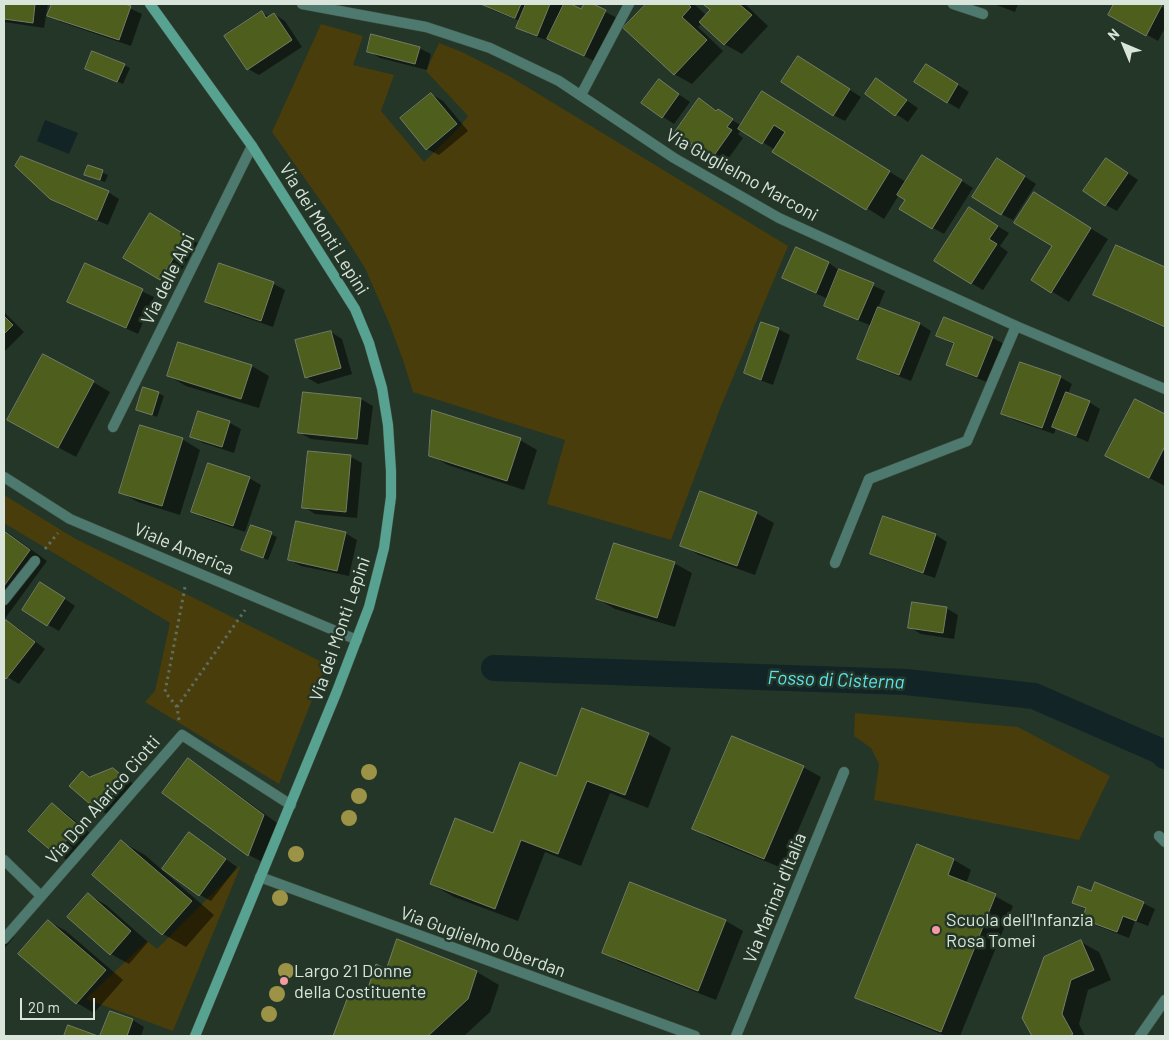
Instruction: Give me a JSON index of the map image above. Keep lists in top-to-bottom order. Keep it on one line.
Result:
{"streets":{"street":["Via Guglielmo Marconi","Via dei Monti Lepini","Via delle Alpi","Viale America","Via Don Alarico Ciotti","Via Marinai d'Italia","Via Guglielmo Oberdan"]},"crossings":[["Via dei Monti Lepini","Via delle Alpi"],["Via dei Monti Lepini","Viale America"],["Via dei Monti Lepini","Via Don Alarico Ciotti"],["Via dei Monti Lepini","Via Guglielmo Oberdan"]],"water":["Fosso di Cisterna"],"places":["Scuola dell'Infanzia Rosa Tomei","Largo 21 Donne della Costituente"],"scale_bar":"20 m","north":"top left"}
